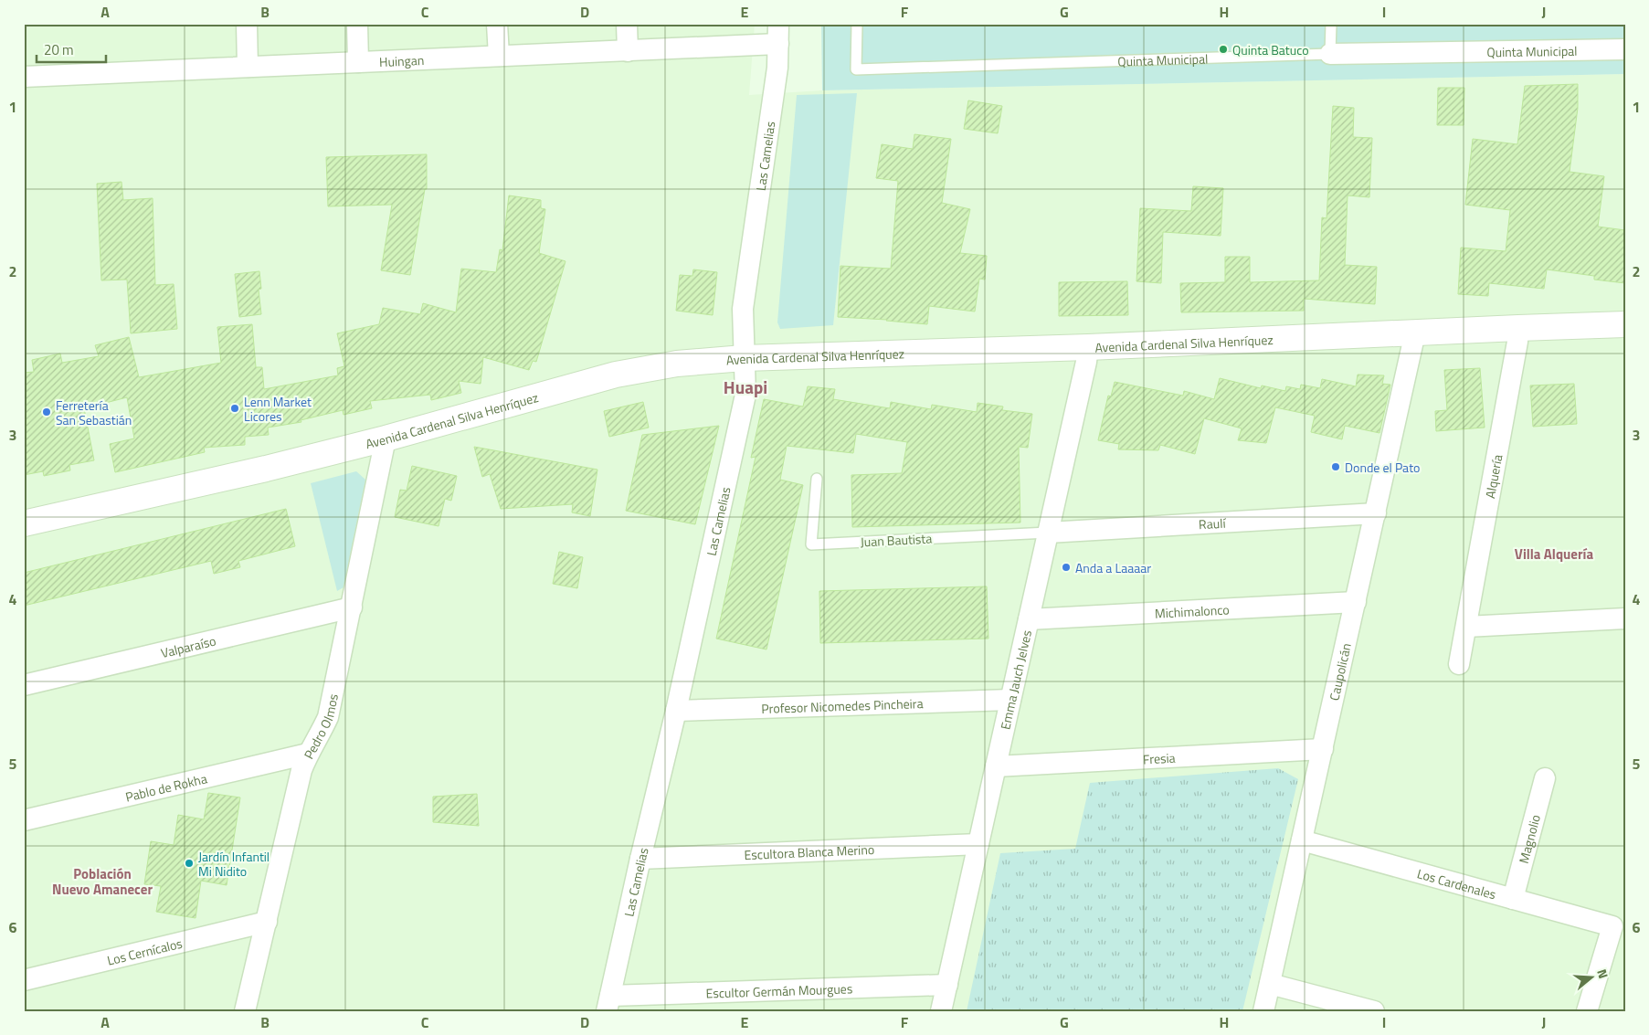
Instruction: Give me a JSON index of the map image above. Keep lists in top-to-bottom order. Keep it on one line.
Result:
{"streets":{"street":["Quinta Municipal","Huingan","Las Camelias","Avenida Cardenal Silva Henríquez","Alquería","Raulí","Michimalonco","Valparaíso","Caupolicán","Emma Jauch Jelves","Profesor Nicomedes Pincheira","Pedro Olmos","Fresia","Pablo de Rokha","Magnolio","Escultora Blanca Merino","Los Cardenales","Los Cernícalos","Escultor Germán Mourgues"],"lane":["Juan Bautista"]},"crossings":[["Huingan","Las Camelias"],["Las Camelias","Avenida Cardenal Silva Henríquez"],["Las Camelias","Profesor Nicomedes Pincheira"],["Las Camelias","Escultora Blanca Merino"],["Las Camelias","Escultor Germán Mourgues"],["Avenida Cardenal Silva Henríquez","Alquería"],["Avenida Cardenal Silva Henríquez","Caupolicán"],["Avenida Cardenal Silva Henríquez","Emma Jauch Jelves"],["Avenida Cardenal Silva Henríquez","Pedro Olmos"],["Raulí","Juan Bautista"],["Raulí","Caupolicán"],["Raulí","Emma Jauch Jelves"],["Juan Bautista","Emma Jauch Jelves"],["Michimalonco","Caupolicán"],["Michimalonco","Emma Jauch Jelves"],["Valparaíso","Pedro Olmos"],["Caupolicán","Fresia"],["Caupolicán","Los Cardenales"],["Emma Jauch Jelves","Profesor Nicomedes Pincheira"],["Emma Jauch Jelves","Fresia"],["Emma Jauch Jelves","Escultora Blanca Merino"],["Emma Jauch Jelves","Escultor Germán Mourgues"],["Pedro Olmos","Pablo de Rokha"],["Pedro Olmos","Los Cernícalos"],["Magnolio","Los Cardenales"]],"districts":["Huapi","Villa Alquería","Población Nuevo Amanecer"],"places":["Quinta Batuco","Lenn Market Licores","Ferretería San Sebastián","Donde el Pato","Anda a Laaaar","Jardín Infantil Mi Nidito"],"scale_bar":"20 m","north":"right","grid":{"columns":["A","B","C","D","E","F","G","H","I","J"],"rows":["1","2","3","4","5","6"]}}
